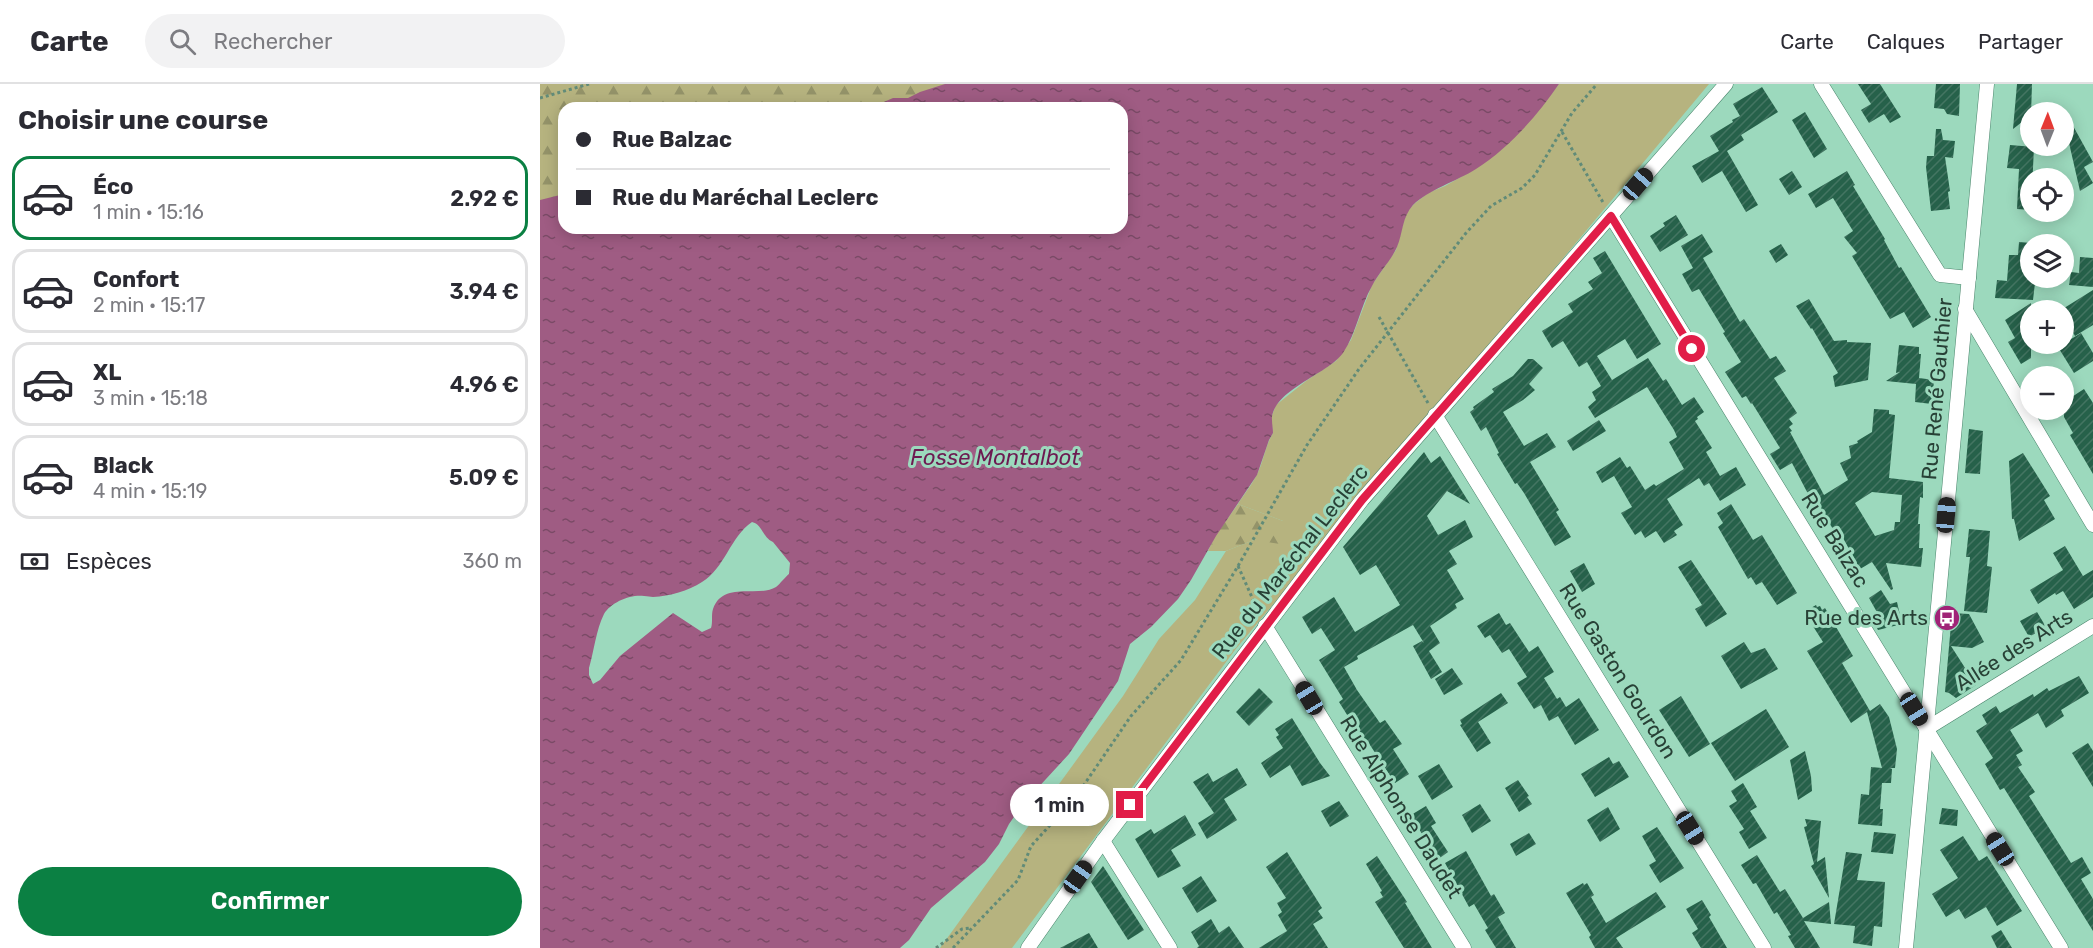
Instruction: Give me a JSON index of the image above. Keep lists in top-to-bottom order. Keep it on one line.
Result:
{"streets":{"street":["Rue René Gauthier","Rue Balzac","Rue du Maréchal Leclerc","Allée des Arts","Rue Gaston Gourdon","Rue Alphonse Daudet"]},"crossings":[["Rue René Gauthier","Rue Balzac"],["Rue René Gauthier","Allée des Arts"],["Rue Balzac","Rue du Maréchal Leclerc"],["Rue Balzac","Allée des Arts"],["Rue du Maréchal Leclerc","Rue Gaston Gourdon"],["Rue du Maréchal Leclerc","Rue Alphonse Daudet"]],"water":["Fosse Montalbot"],"places":{"bus stop":["Rue des Arts"]},"north":"top","page":{"header":"Carte","search":"Rechercher","nav":["Carte","Calques","Partager"],"heading":"Choisir une course","map_buttons":["+","−"],"banner":["Rue Balzac","Rue du Maréchal Leclerc"],"list":[{"name":"Éco","note":"1 min · 15:16","value":"2.92 €"},{"name":"Confort","note":"2 min · 15:17","value":"3.94 €"},{"name":"XL","note":"3 min · 15:18","value":"4.96 €"},{"name":"Black","note":"4 min · 15:19","value":"5.09 €"}],"pay":["Espèces","360 m"],"bubble":"1 min","buttons":"Confirmer"}}
